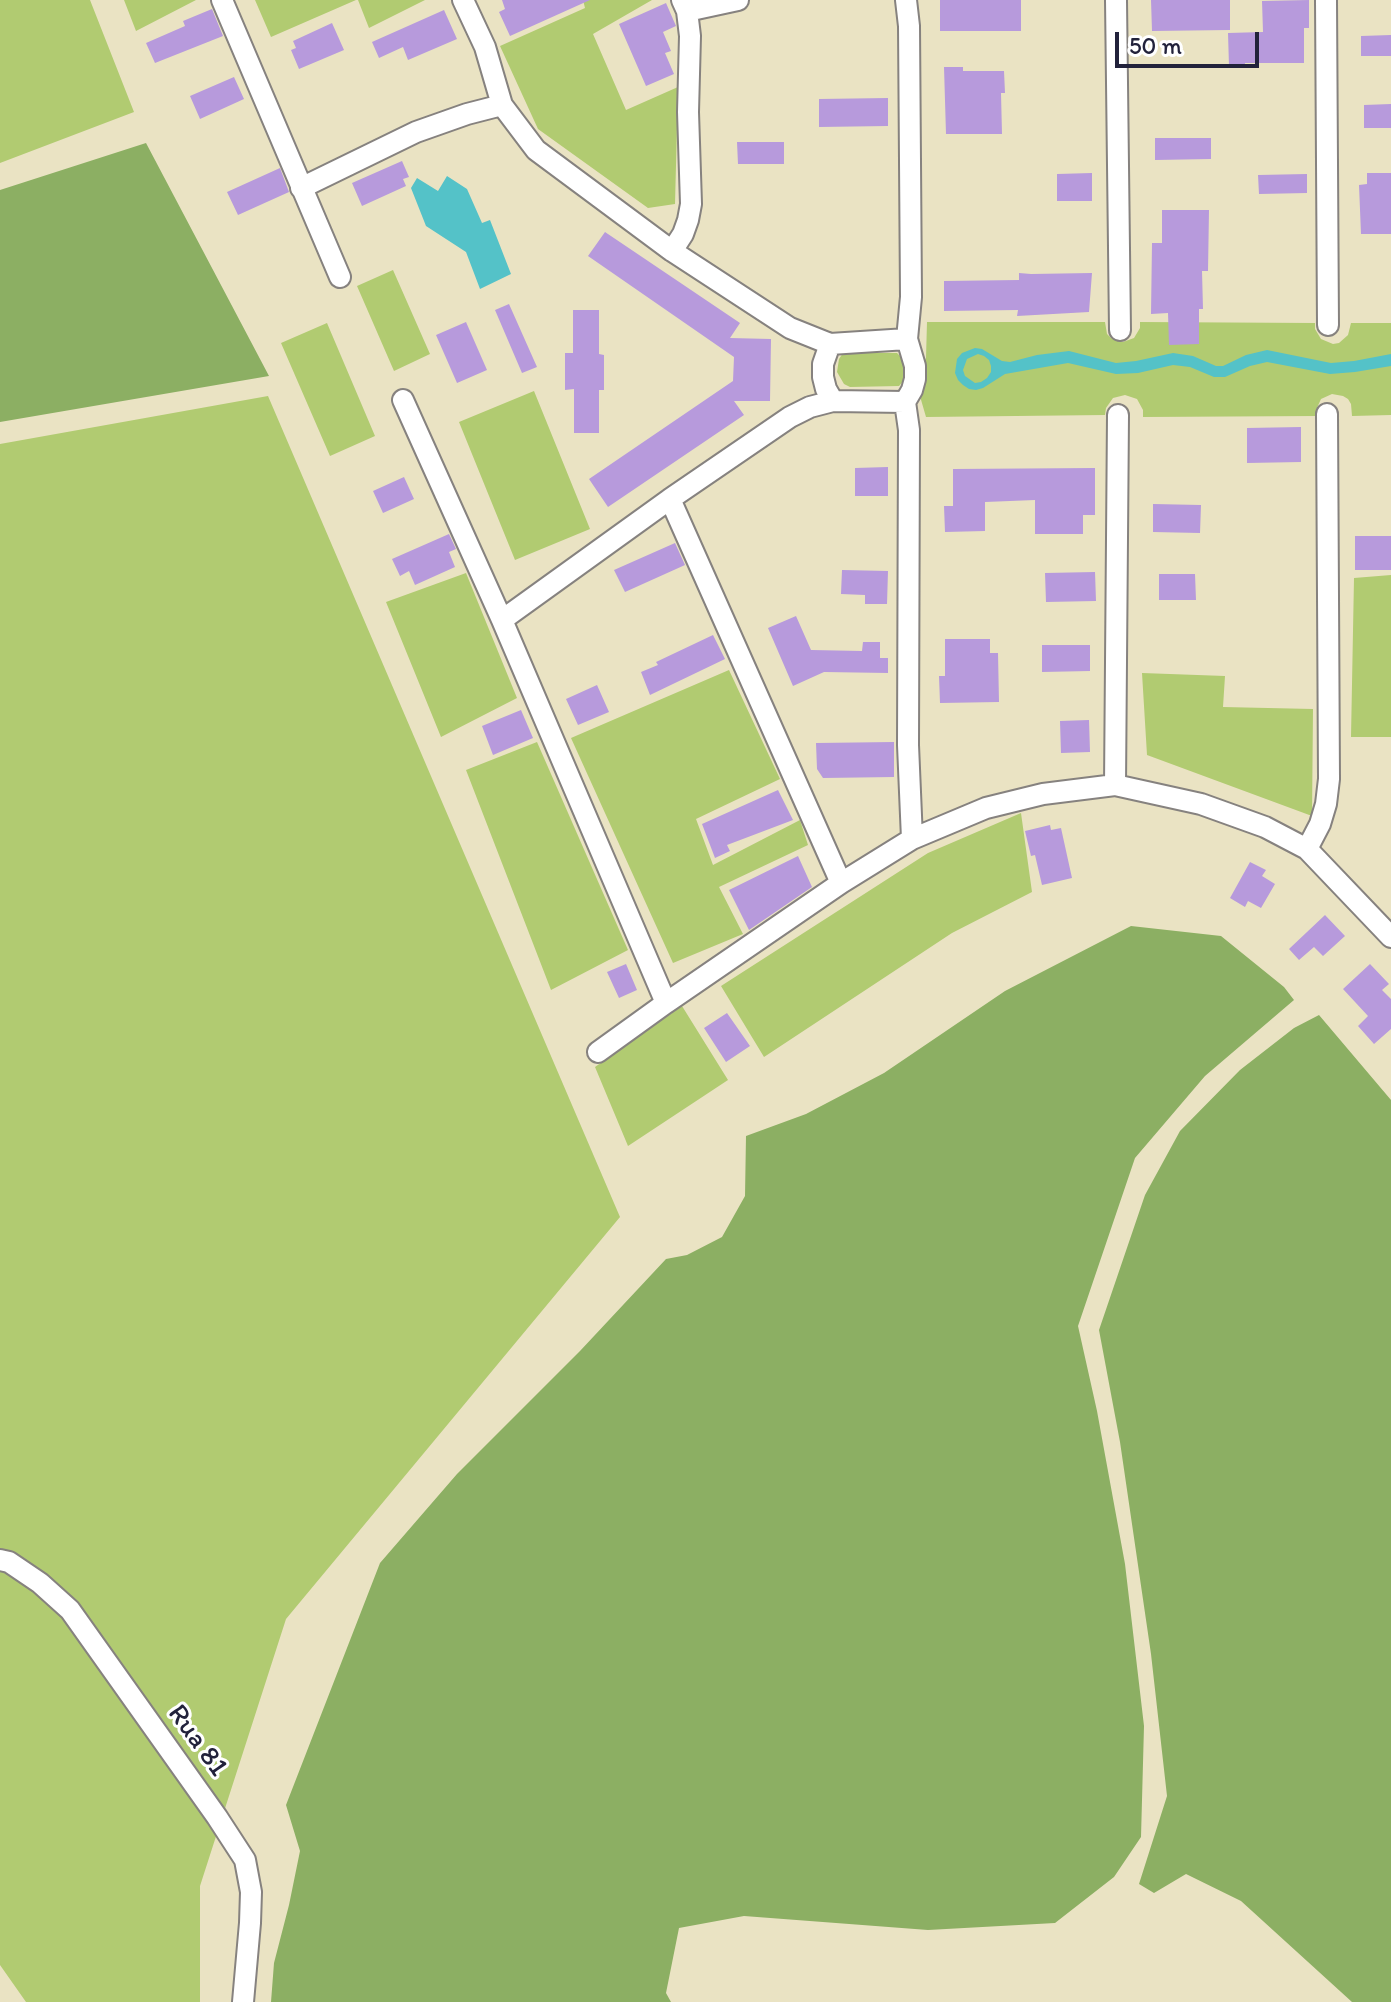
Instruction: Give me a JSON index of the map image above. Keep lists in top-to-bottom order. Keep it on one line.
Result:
{"streets":{"street":["Rua 81"]},"scale_bar":"50 m"}
